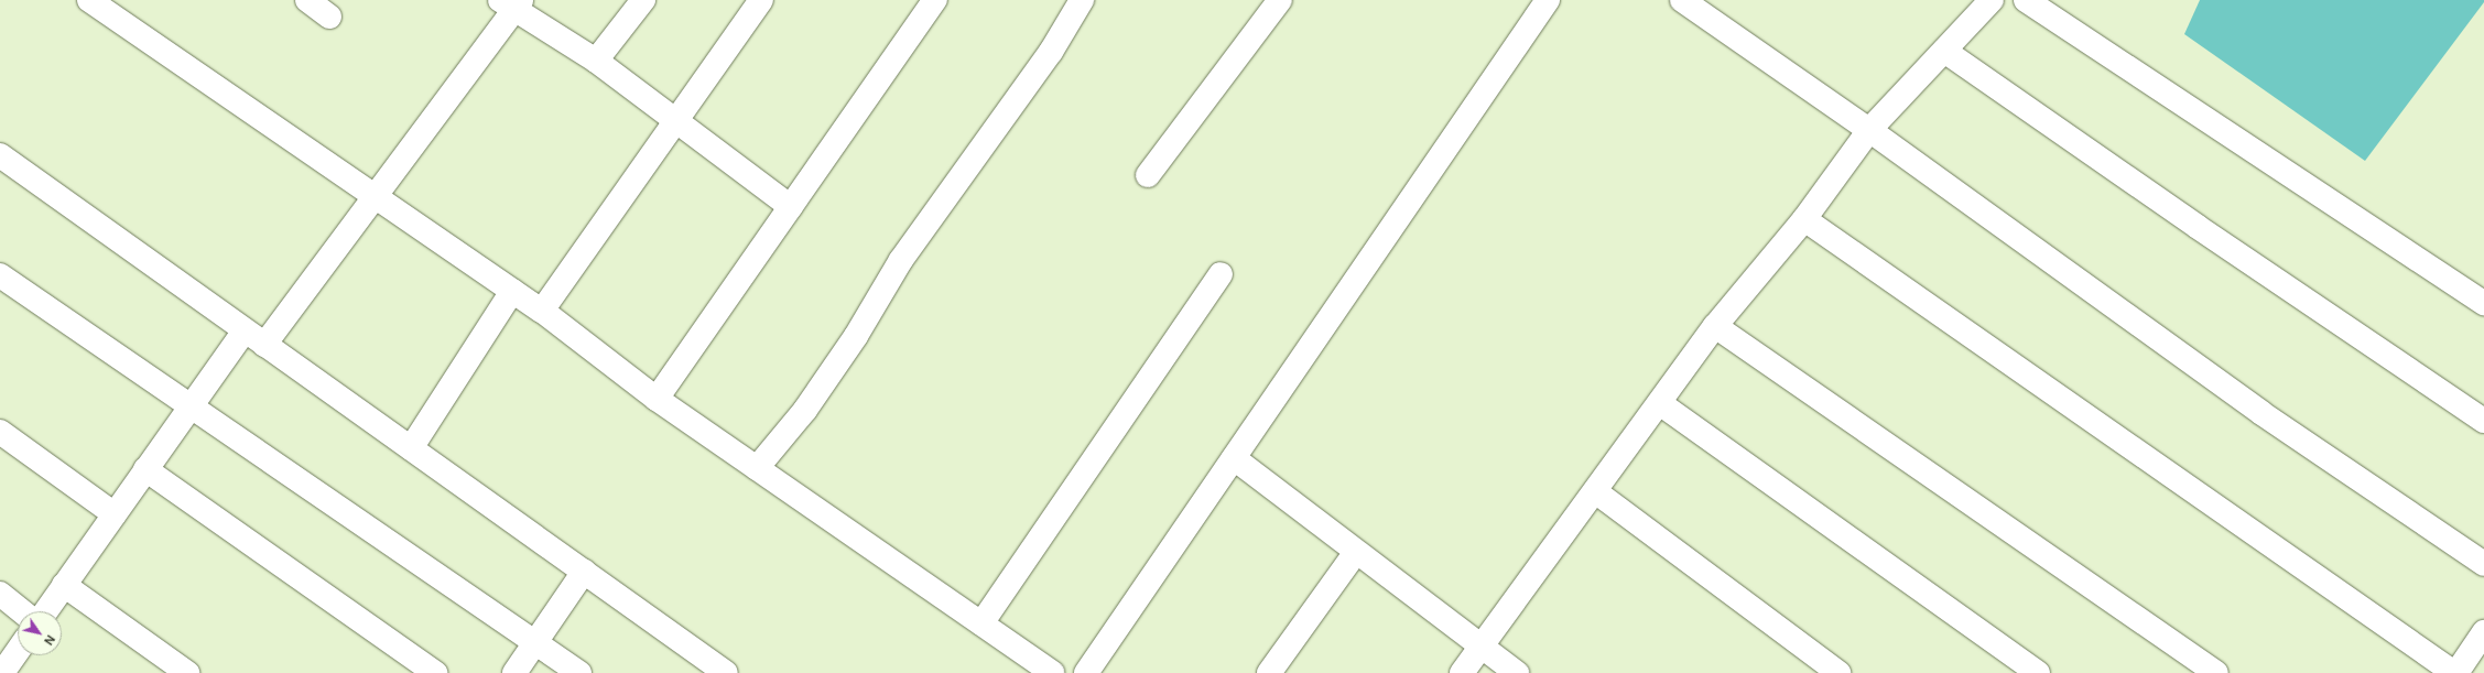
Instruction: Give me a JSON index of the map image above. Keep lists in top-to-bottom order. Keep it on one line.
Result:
{"north":"bottom right"}
